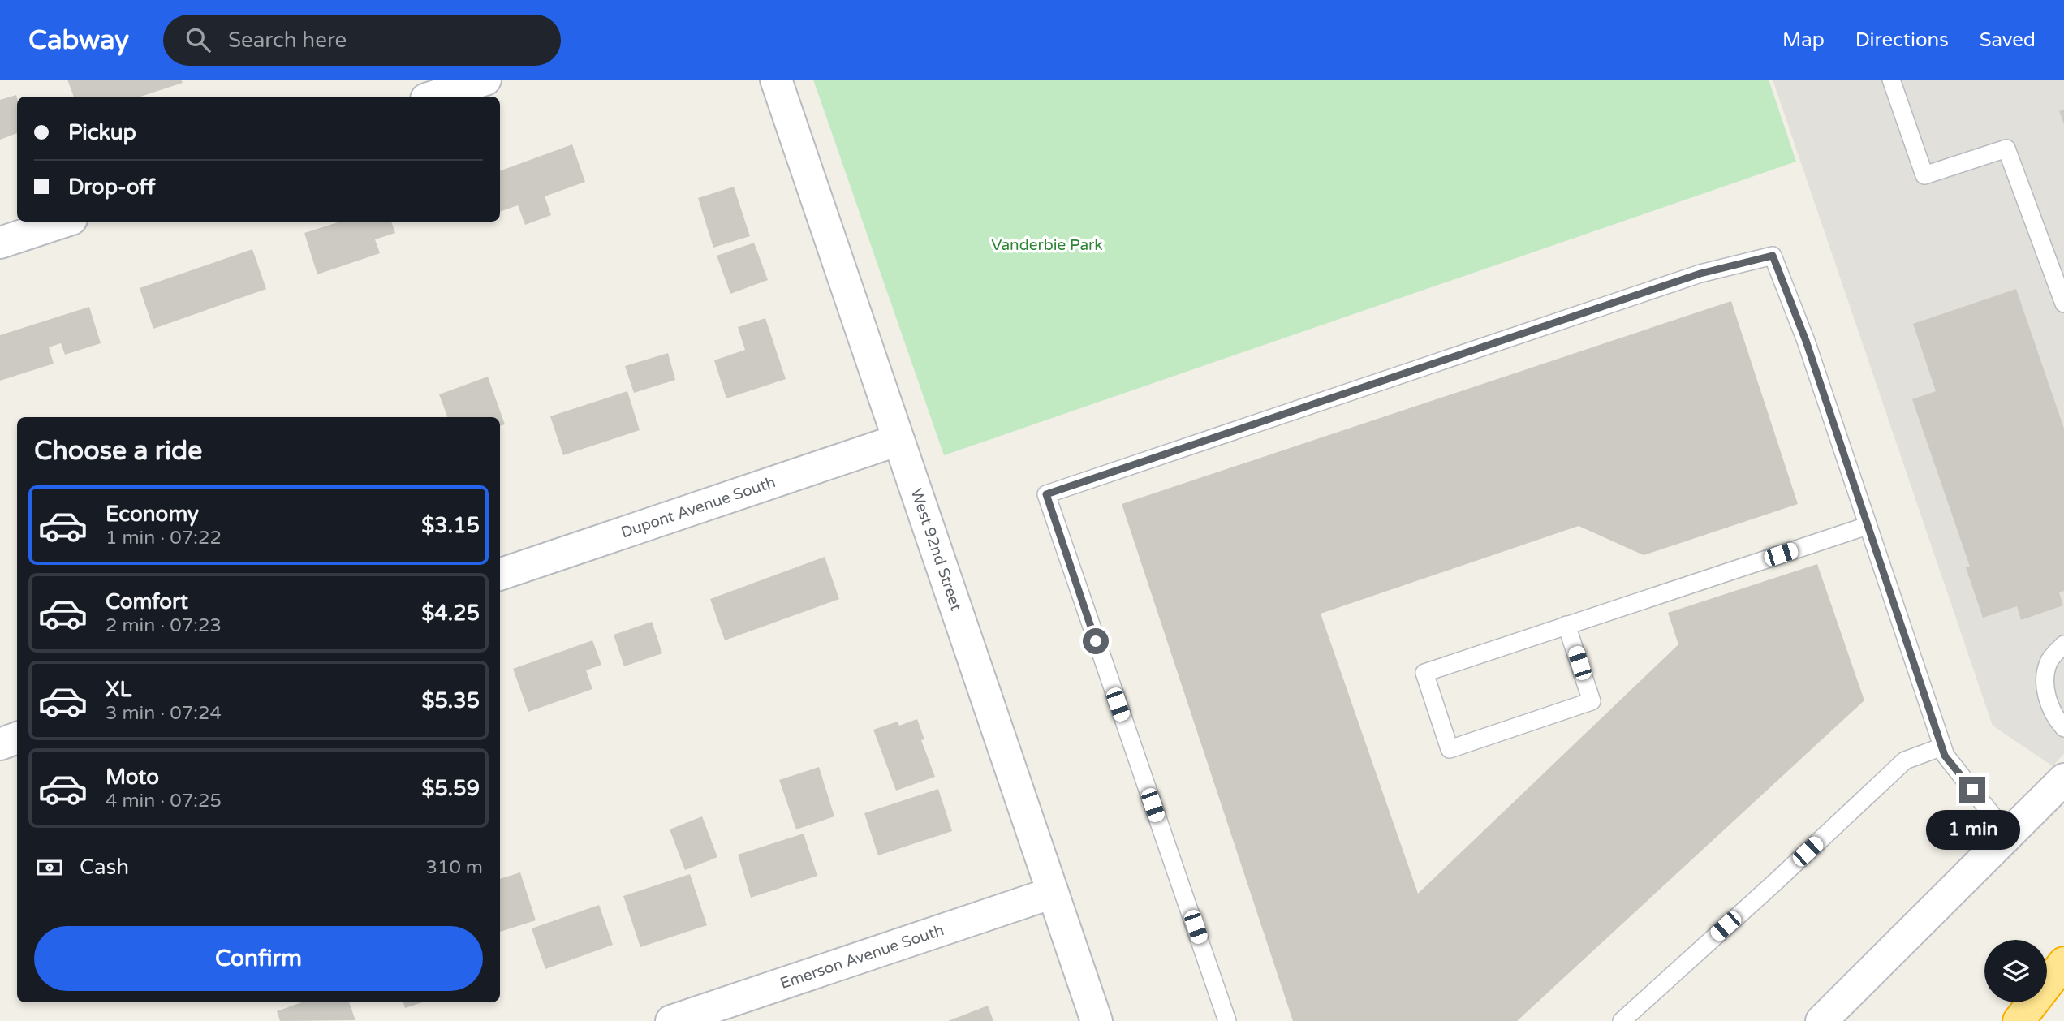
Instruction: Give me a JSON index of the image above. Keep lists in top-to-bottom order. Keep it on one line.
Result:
{"streets":{"street":["Dupont Avenue South","West 92nd Street","Emerson Avenue South"]},"crossings":[["Dupont Avenue South","West 92nd Street"],["West 92nd Street","Emerson Avenue South"]],"parks":["Vanderbie Park"],"page":{"header":"Cabway","search":"Search here","nav":["Map","Directions","Saved"],"banner":["Pickup","Drop-off"],"heading":"Choose a ride","list":[{"name":"Economy","note":"1 min · 07:22","value":"$3.15"},{"name":"Comfort","note":"2 min · 07:23","value":"$4.25"},{"name":"XL","note":"3 min · 07:24","value":"$5.35"},{"name":"Moto","note":"4 min · 07:25","value":"$5.59"}],"bubble":"1 min","pay":["Cash","310 m"],"buttons":"Confirm"}}
